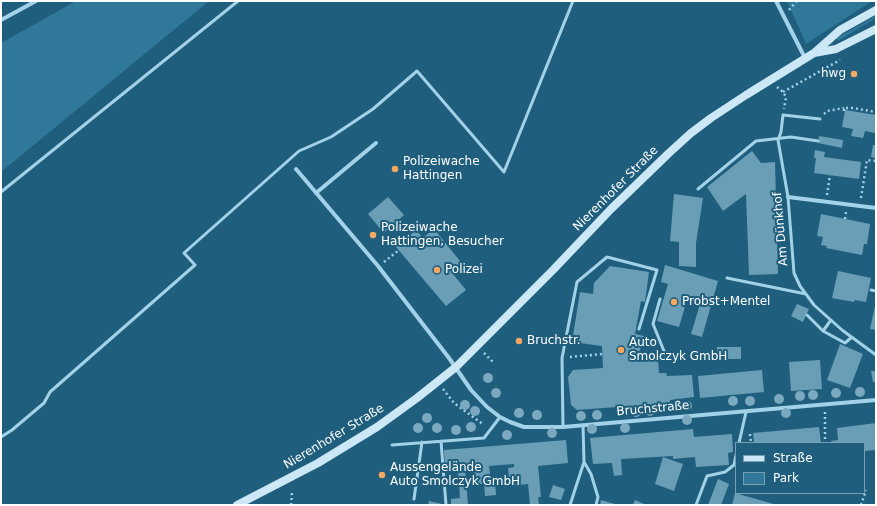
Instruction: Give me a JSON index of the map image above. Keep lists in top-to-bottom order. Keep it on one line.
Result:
{"streets":{"main road":["Nierenhofer Straße"],"street":["Bruchstraße"],"lane":["Am Dünkhof"]},"crossings":[["Nierenhofer Straße","Bruchstraße"]],"places":["hwg","Polizeiwache Hattingen","Polizeiwache Hattingen, Besucher","Polizei","Probst+Mentel","Bruchstr.","Auto Smolczyk GmbH","Aussengelände Auto Smolczyk GmbH"],"legend":["Straße","Park"]}
